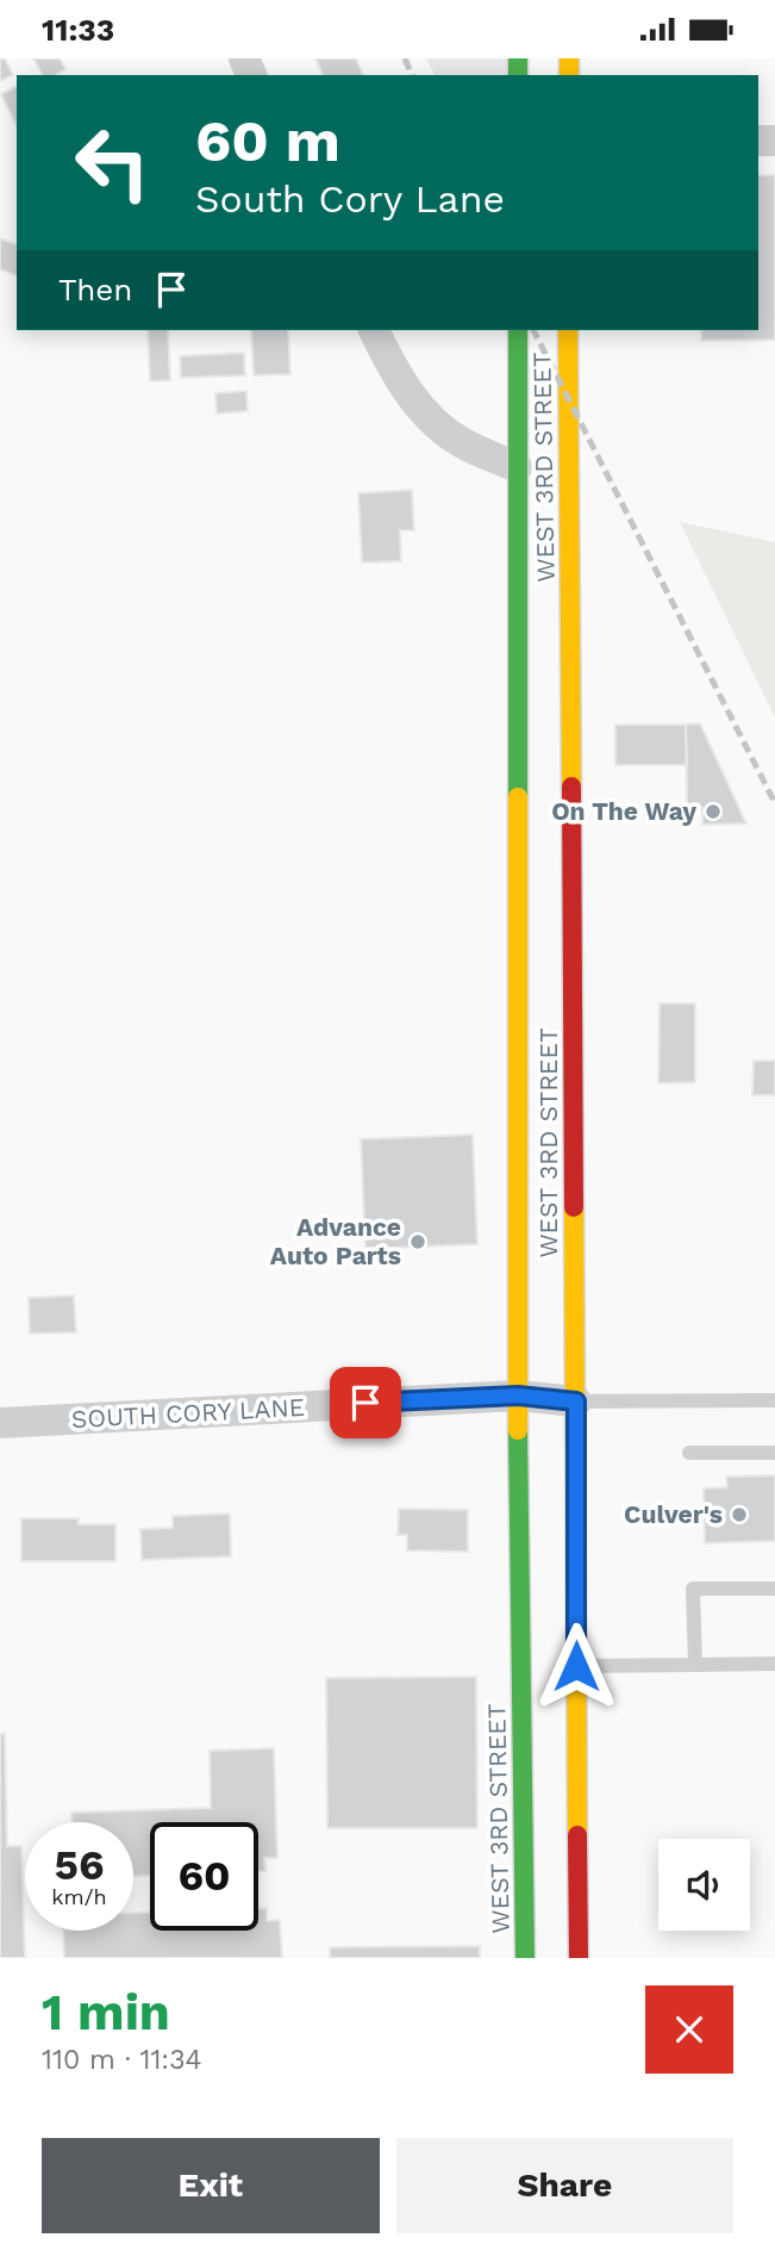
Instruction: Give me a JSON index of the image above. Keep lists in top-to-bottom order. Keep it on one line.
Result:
{"streets":{"main road":["WEST 3RD STREET"],"street":["SOUTH CORY LANE"]},"crossings":[["WEST 3RD STREET","SOUTH CORY LANE"]],"places":["On The Way","Advance Auto Parts","Culver's"],"page":{"status":"11:33","turn":["60 m","South Cory Lane"],"then":"Then","speed":"56 km/h","limit":"60","heading":["1 min","110 m · 11:34"],"buttons":["Exit","Share"]}}
